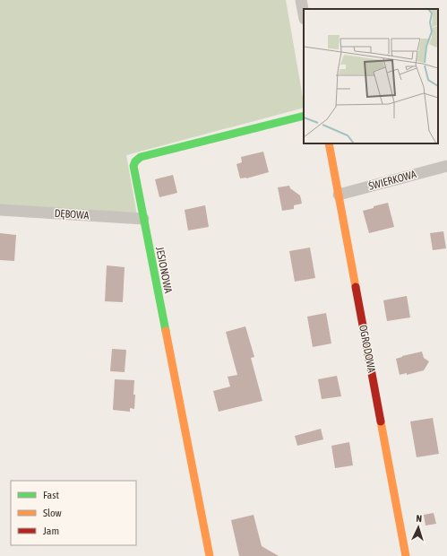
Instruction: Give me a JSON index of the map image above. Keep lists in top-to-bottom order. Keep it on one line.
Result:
{"streets":{"street":["ŚWIERKOWA","DĘBOWA","JESIONOWA","OGRODOWA"]},"crossings":[["ŚWIERKOWA","OGRODOWA"],["DĘBOWA","JESIONOWA"]],"legend":["Fast","Slow","Jam"],"north":"top"}
